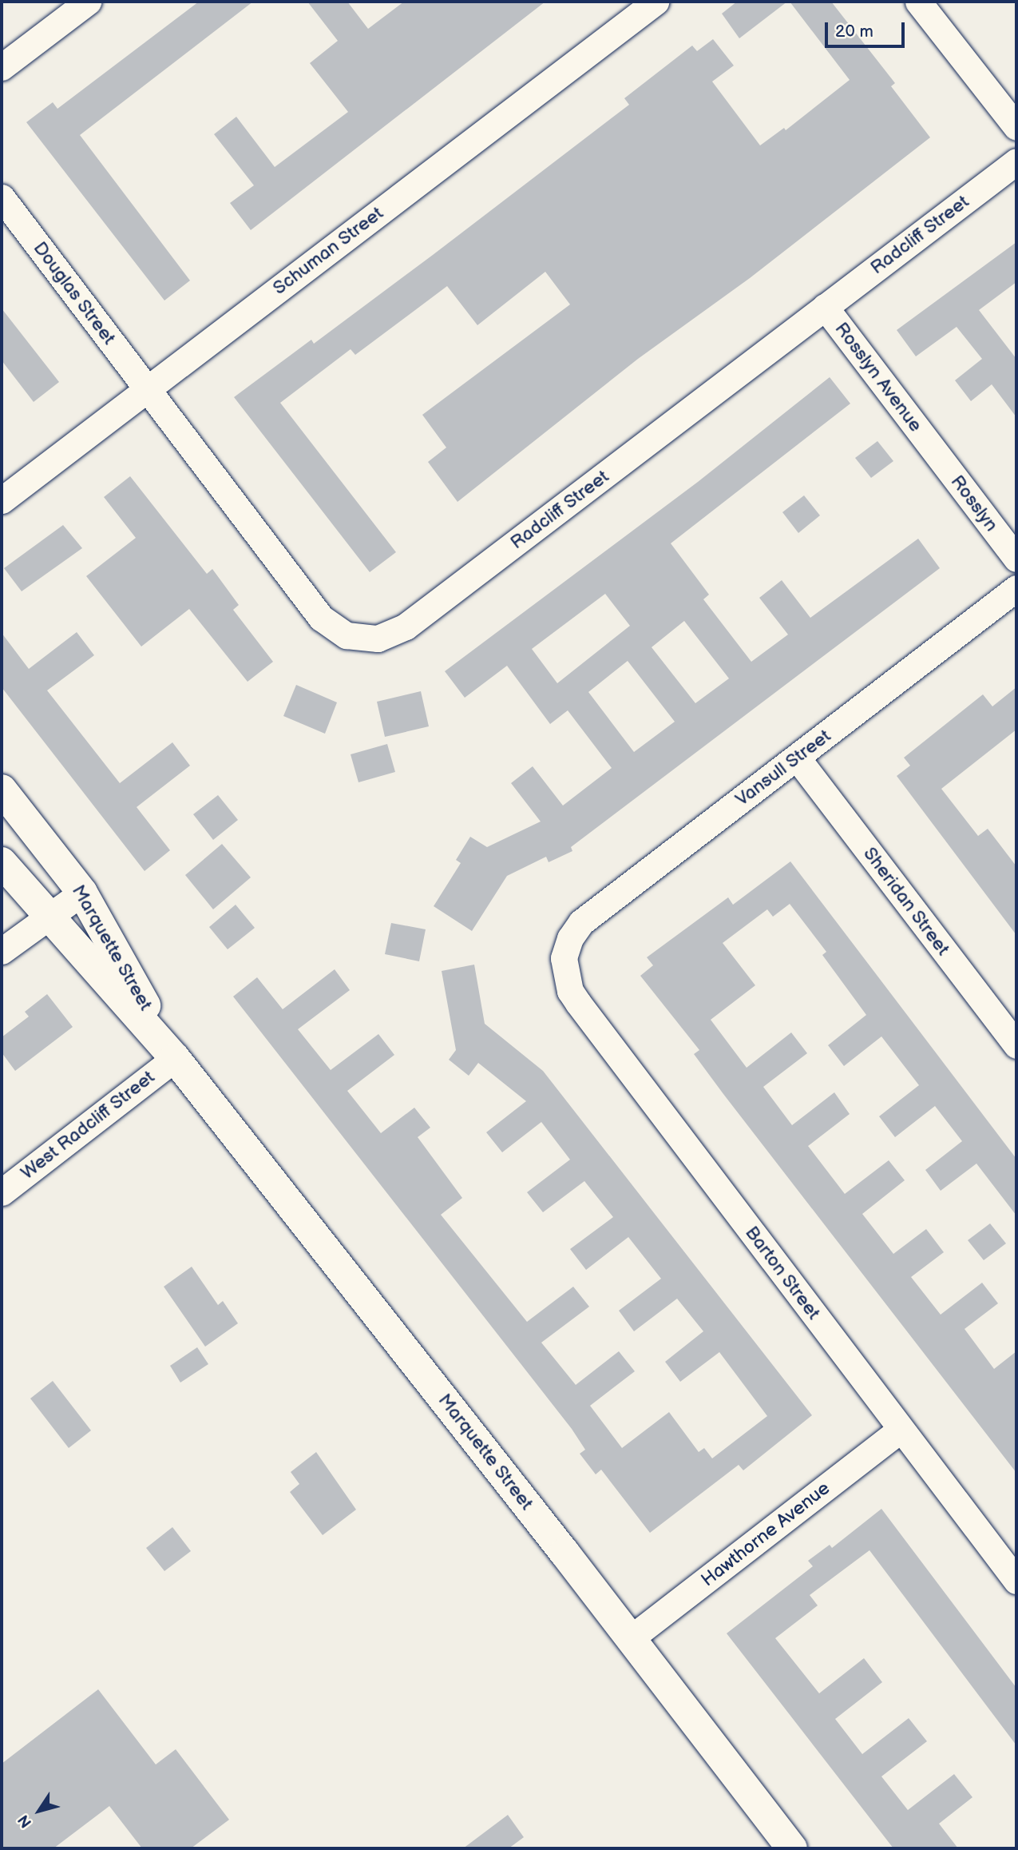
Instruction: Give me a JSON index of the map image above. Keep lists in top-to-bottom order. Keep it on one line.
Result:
{"streets":{"street":["Radcliff Street","Schuman Street","Douglas Street","Rosslyn Avenue","Rosslyn","Vansull Street","Sheridan Street","Marquette Street","West Radcliff Street","Barton Street","Hawthorne Avenue"]},"crossings":[["Radcliff Street","Schuman Street"],["Radcliff Street","Douglas Street"],["Radcliff Street","Rosslyn Avenue"],["Schuman Street","Douglas Street"],["Rosslyn Avenue","Rosslyn"],["Vansull Street","Sheridan Street"],["Vansull Street","Barton Street"],["Marquette Street","West Radcliff Street"],["Marquette Street","Hawthorne Avenue"],["Barton Street","Hawthorne Avenue"]],"scale_bar":"20 m","north":"bottom left"}
